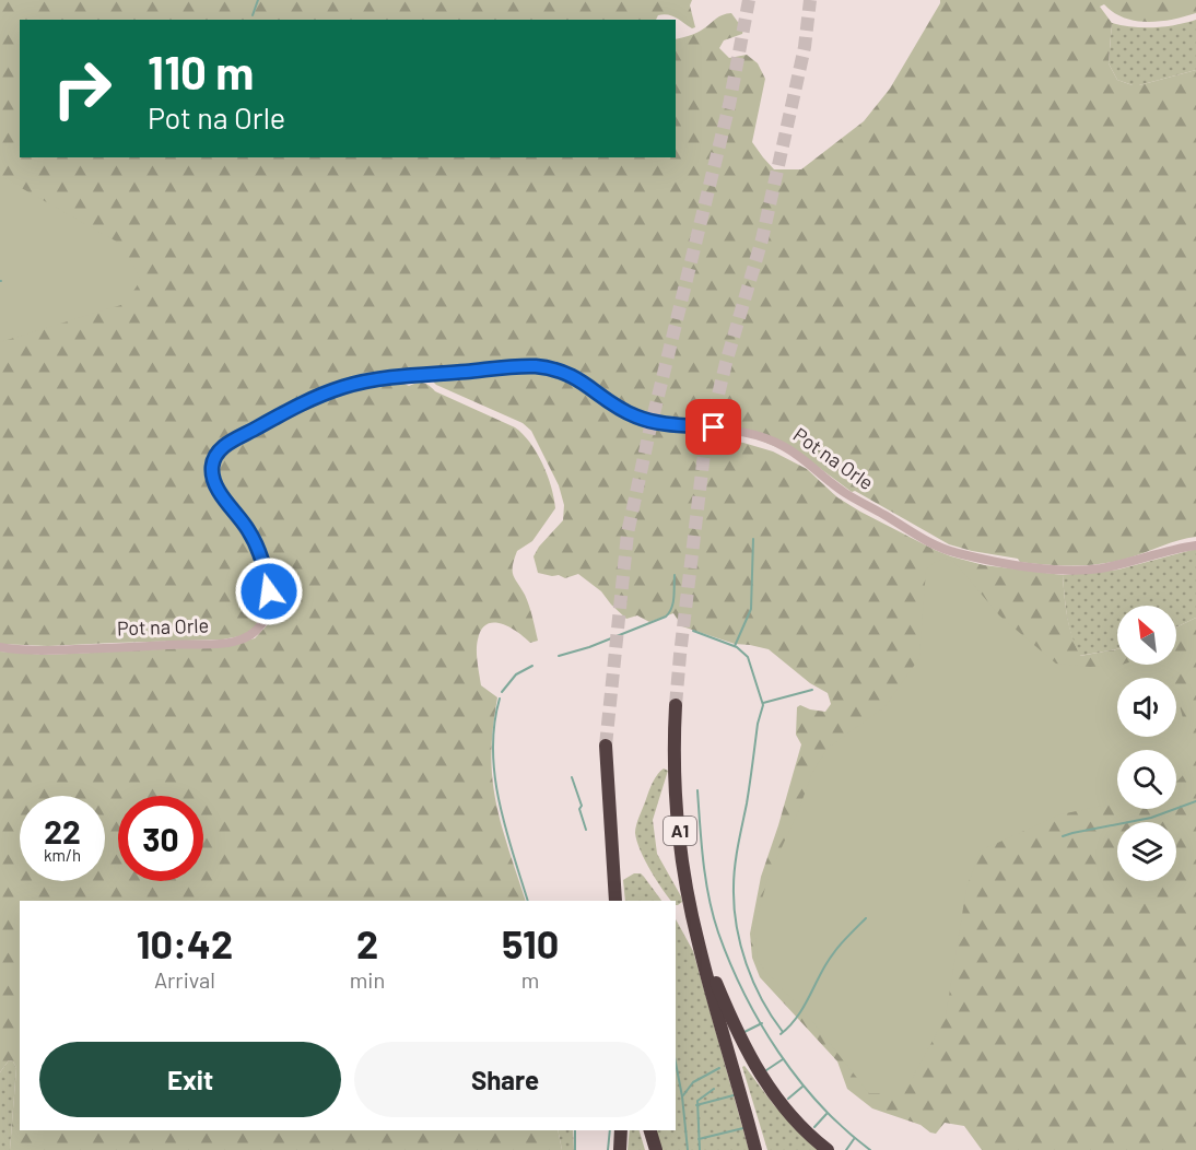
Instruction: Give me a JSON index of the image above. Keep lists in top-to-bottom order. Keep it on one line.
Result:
{"streets":{"highway":["A1"],"street":["Pot na Orle"]},"north":"top left","page":{"turn":["110 m","Pot na Orle"],"speed":"22 km/h","limit":"30","eta":["10:42","Arrival","2","min","510","m"],"buttons":["Exit","Share"]}}
